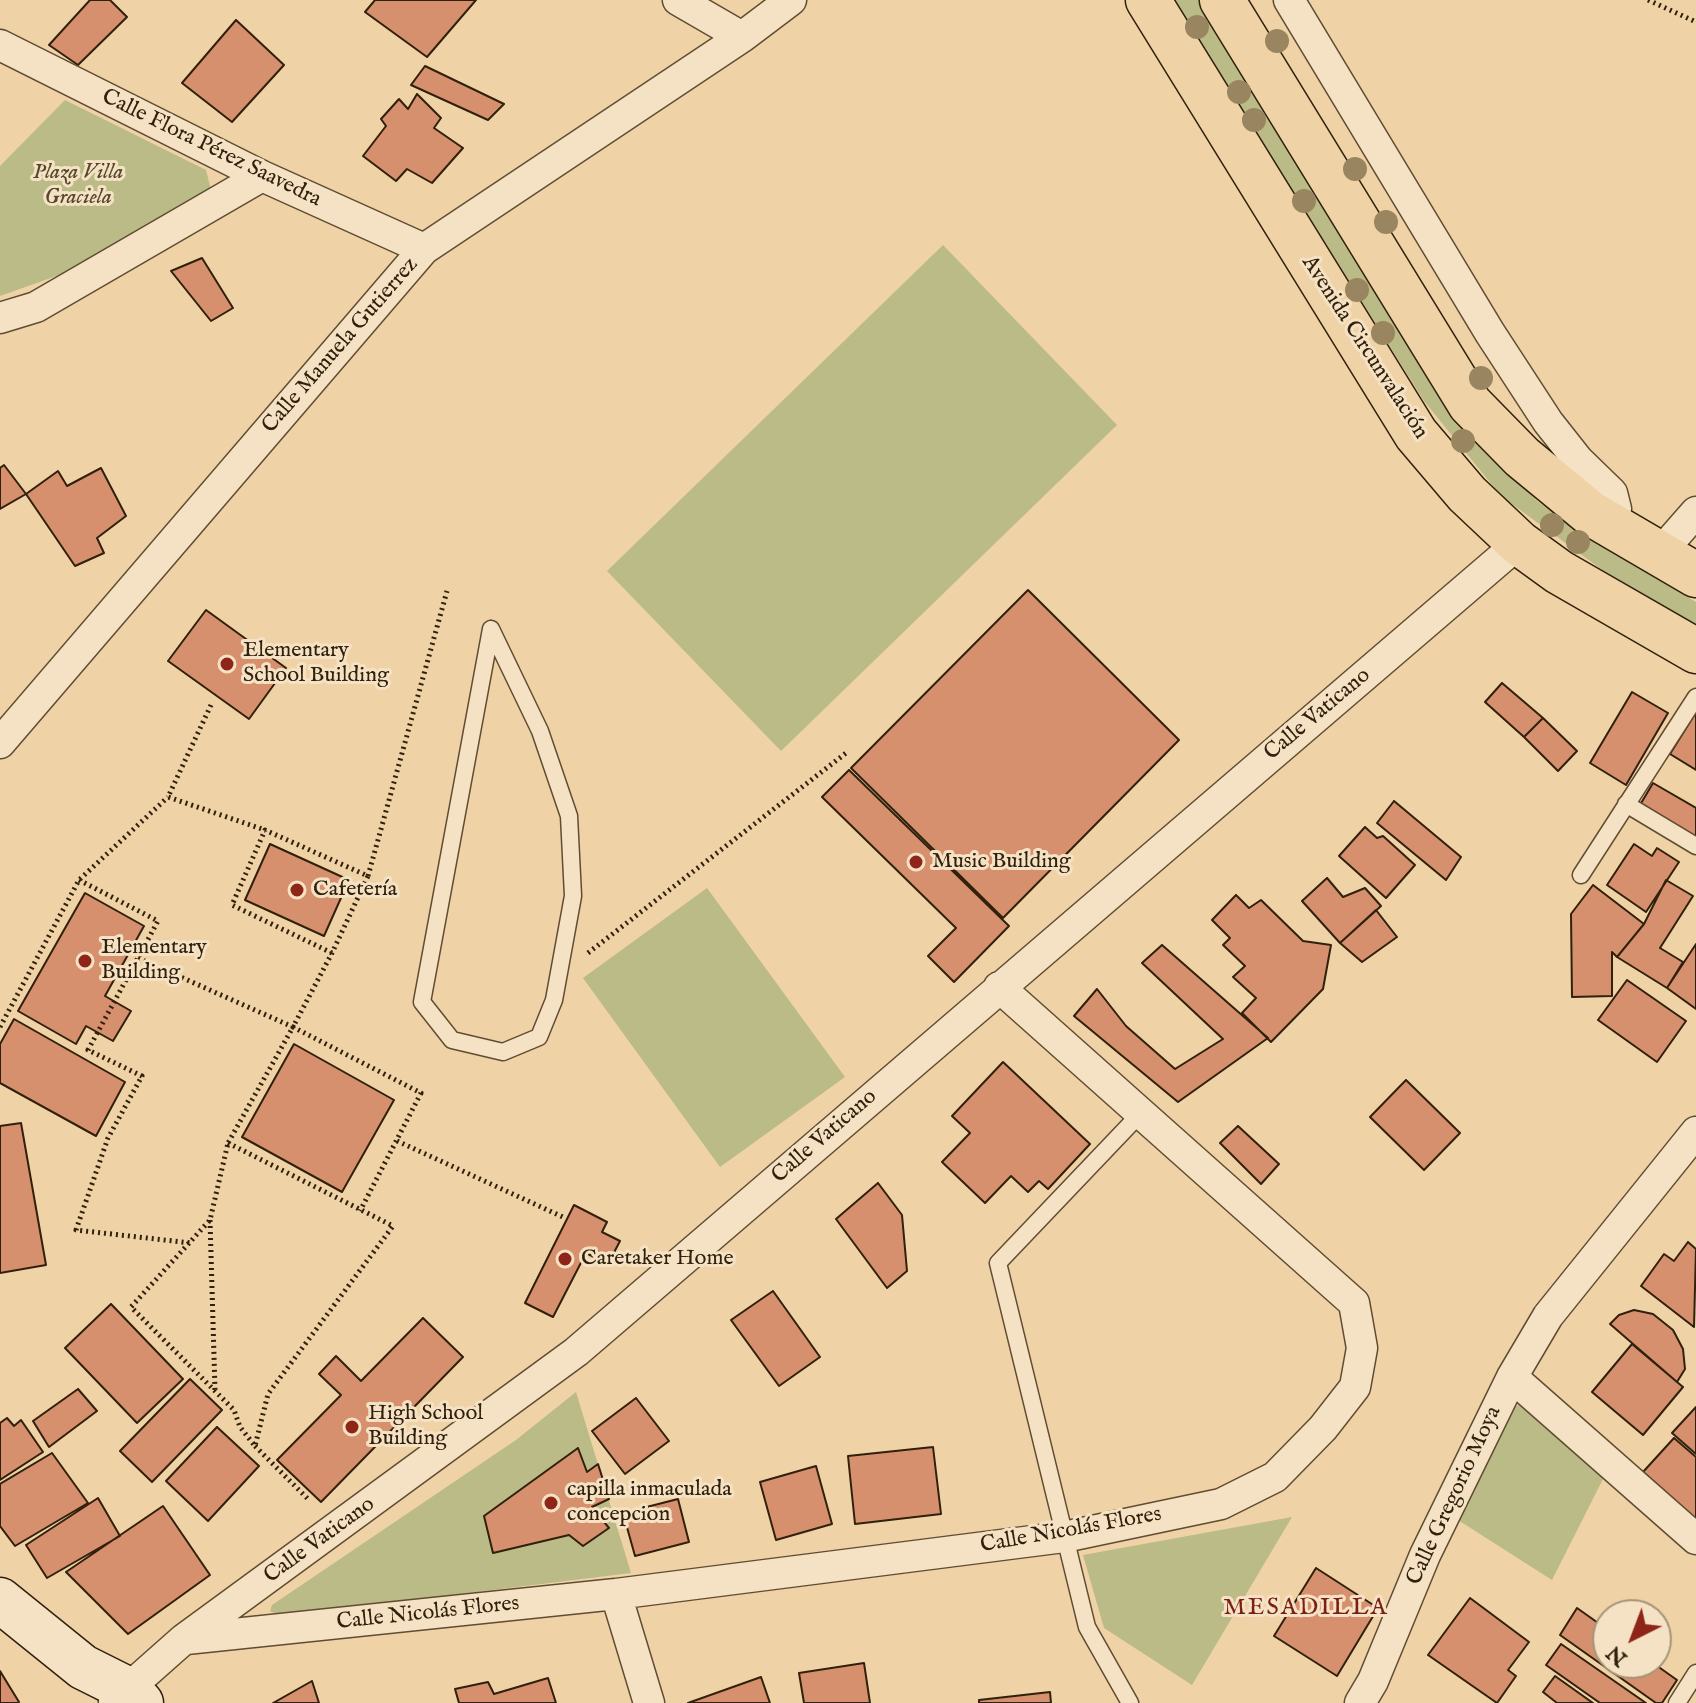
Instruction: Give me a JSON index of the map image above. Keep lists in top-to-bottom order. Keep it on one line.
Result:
{"streets":{"highway":["Avenida Circunvalación"],"street":["Calle Flora Pérez Saavedra","Calle Manuela Gutierrez","Calle Vaticano","Calle Gregorio Moya","Calle Nicolás Flores"]},"crossings":[["Calle Flora Pérez Saavedra","Calle Manuela Gutierrez"],["Avenida Circunvalación","Calle Vaticano"],["Calle Vaticano","Calle Nicolás Flores"]],"districts":["MESADILLA"],"parks":["Plaza Villa Graciela"],"places":["Elementary School Building","Music Building","Cafetería","Elementary Building","Caretaker Home","High School Building","capilla inmaculada concepcion"],"north":"bottom left"}
